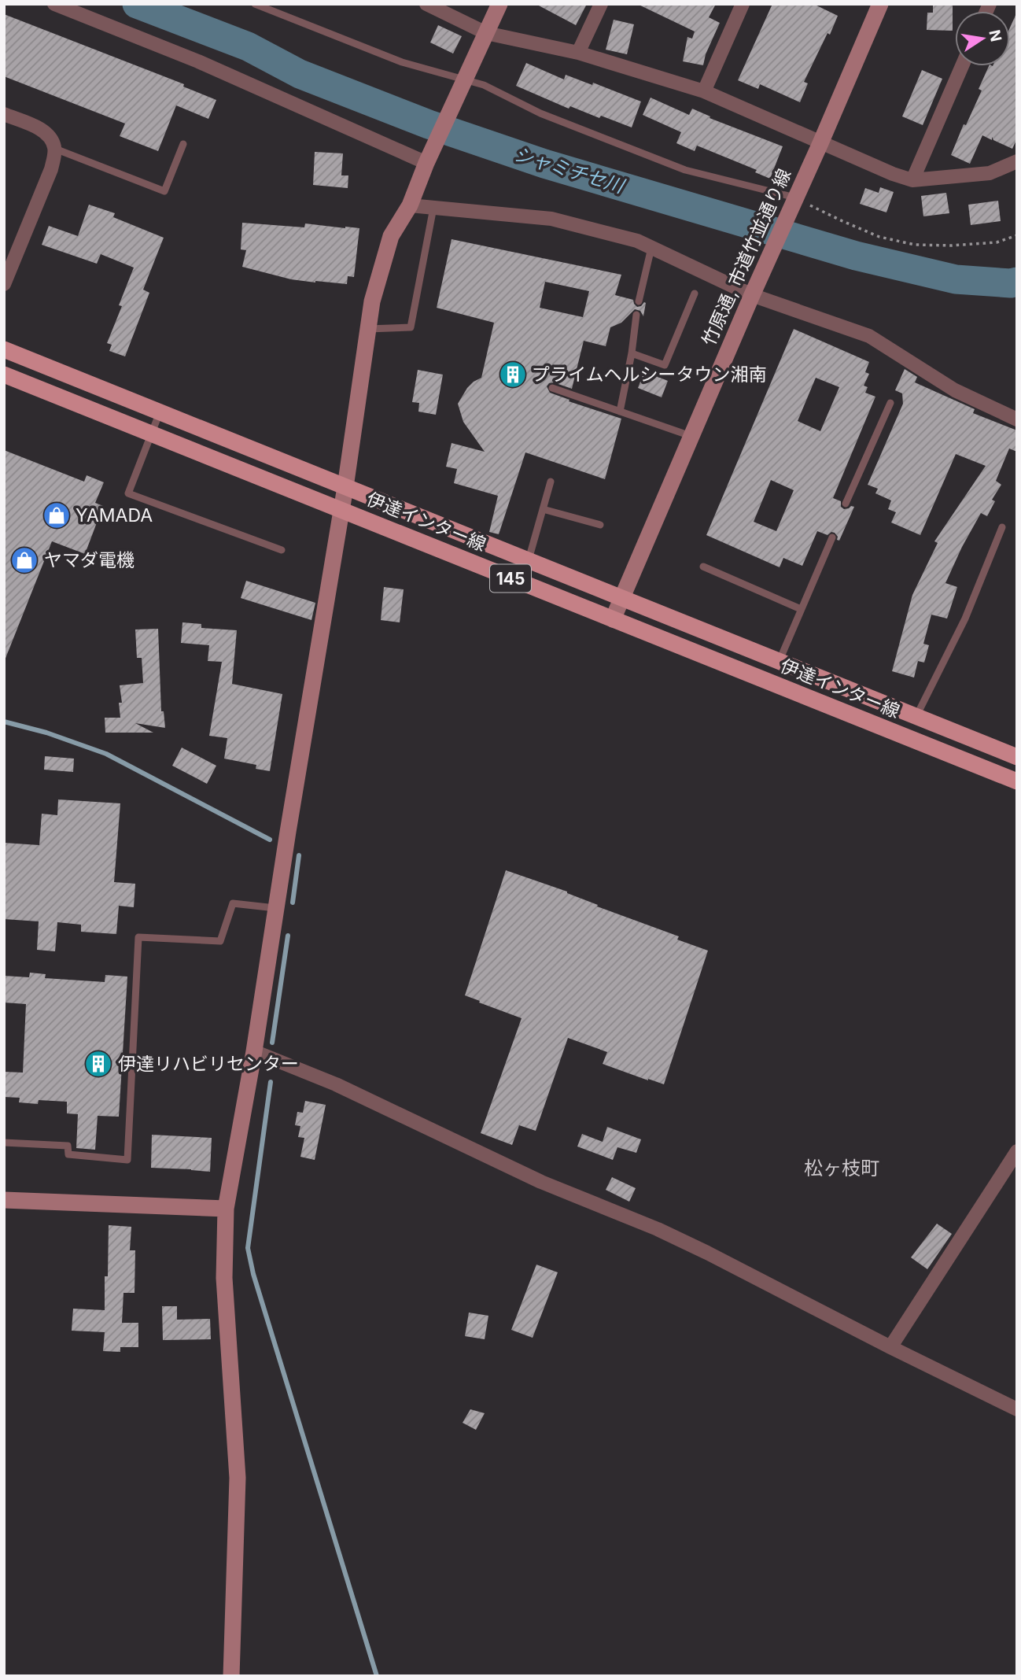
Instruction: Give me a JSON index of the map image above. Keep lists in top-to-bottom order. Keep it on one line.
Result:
{"streets":{"main road":["伊達インター線","145"],"street":["竹原通, 市道竹並通り線"]},"crossings":[["竹原通, 市道竹並通り線","伊達インター線"]],"districts":["松ヶ枝町"],"water":["シャミチセ川"],"places":{"building":["プライムヘルシータウン湘南","伊達リハビリセンター"],"shop":["YAMADA","ヤマダ電機"]},"north":"right"}
